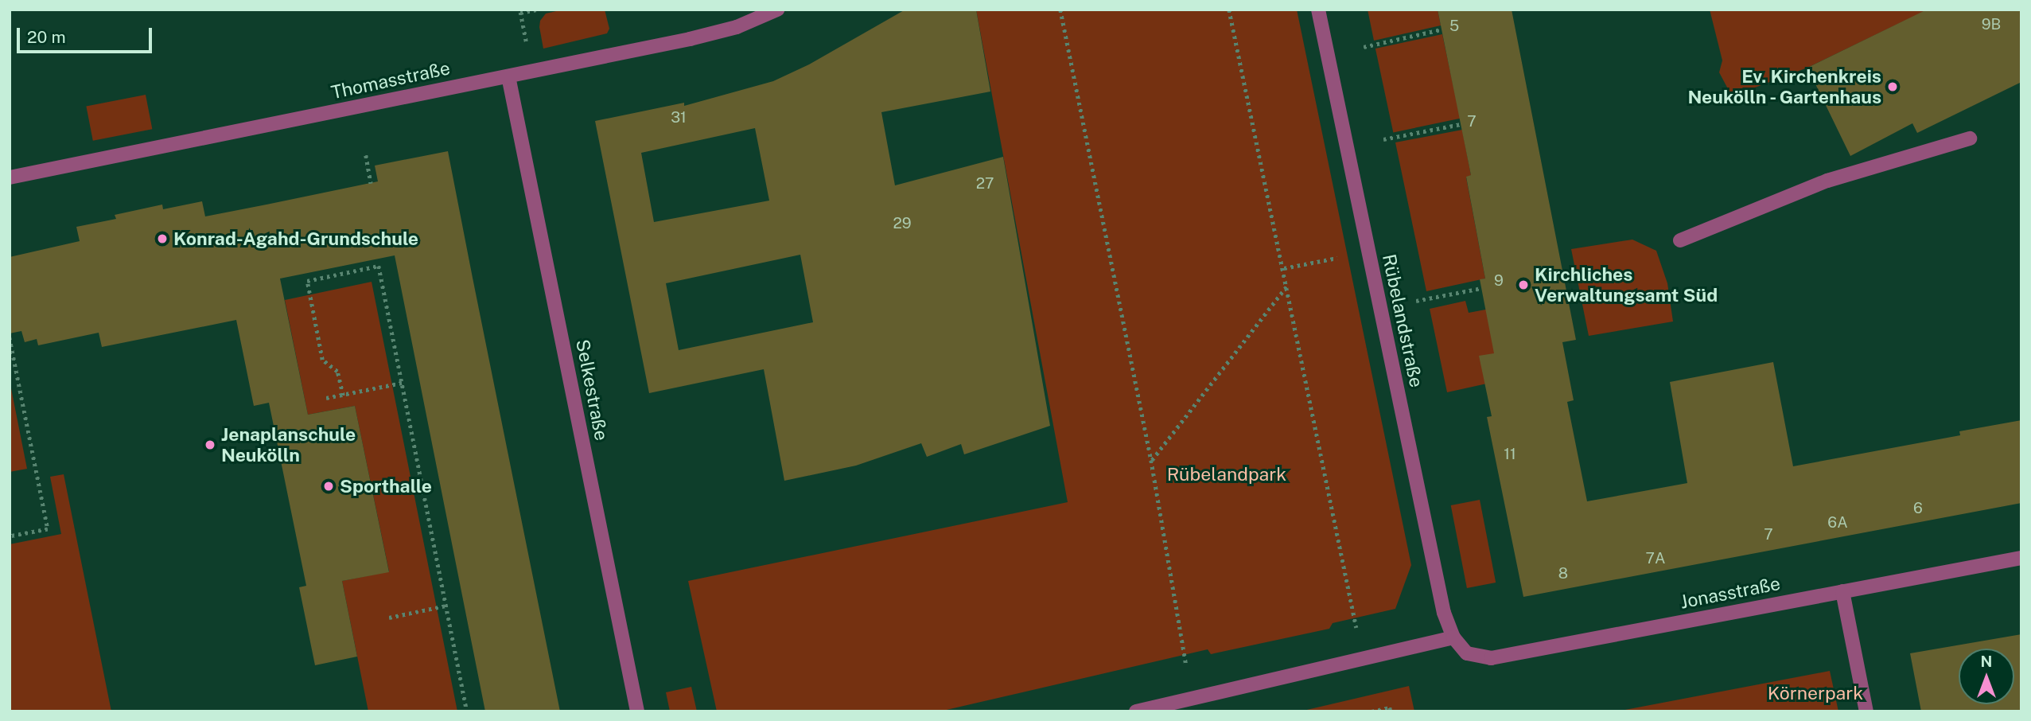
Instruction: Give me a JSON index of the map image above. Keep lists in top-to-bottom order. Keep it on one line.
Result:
{"streets":{"street":["Thomasstraße","Rübelandstraße","Selkestraße","Jonasstraße"]},"crossings":[["Thomasstraße","Selkestraße"],["Rübelandstraße","Jonasstraße"]],"parks":["Rübelandpark","Körnerpark"],"places":["Ev. Kirchenkreis Neukölln - Gartenhaus","Konrad-Agahd-Grundschule","Kirchliches Verwaltungsamt Süd","Jenaplanschule Neukölln","Sporthalle"],"house_numbers":["9B","5","31","7","27","29","9","11","6","6A","7","7A","8"],"scale_bar":"20 m","north":"top"}
